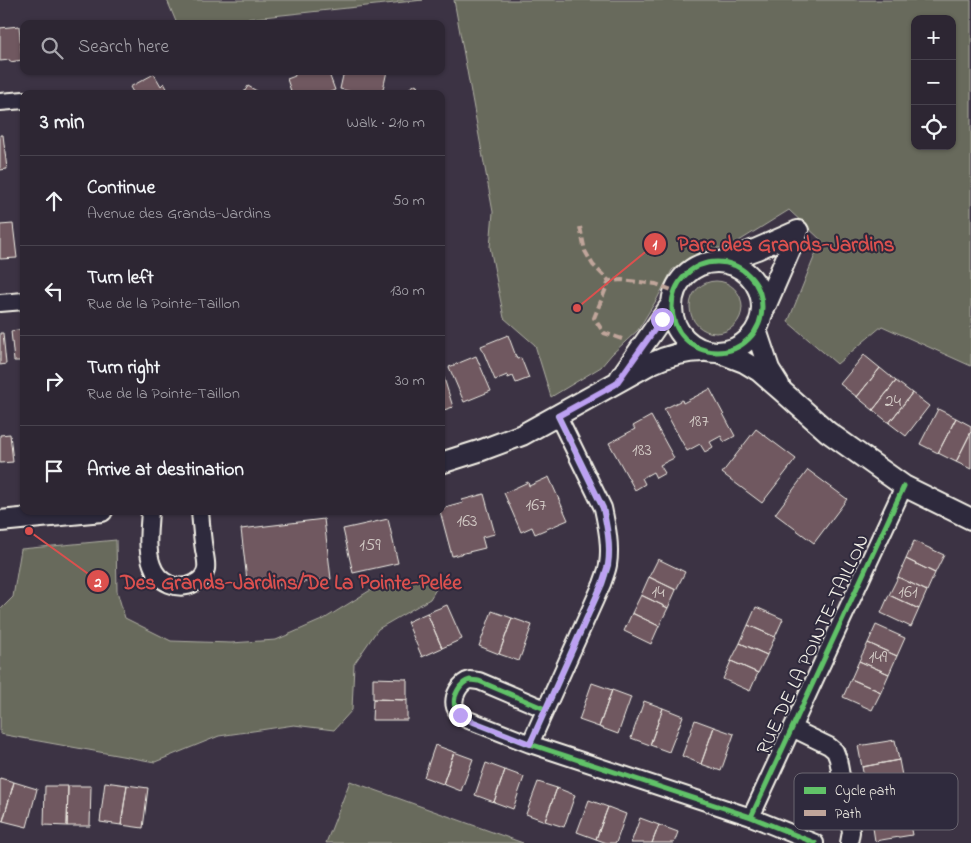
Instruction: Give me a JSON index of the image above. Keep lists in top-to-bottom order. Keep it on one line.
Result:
{"streets":{"street":["RUE DE LA POINTE-TAILLON"]},"places":["Parc des Grands-Jardins","Des Grands-Jardins/De La Pointe-Pelée"],"house_numbers":["24","187","183","167","163","159","14","161","149"],"legend":["Cycle path","Path"],"page":{"map_buttons":["+","−"],"search":"Search here","heading":["3 min","Walk · 210 m"],"list":[["Continue","Avenue des Grands-Jardins","50 m"],["Turn left","Rue de la Pointe-Taillon","130 m"],["Turn right","Rue de la Pointe-Taillon","30 m"],"Arrive at destination"]}}
